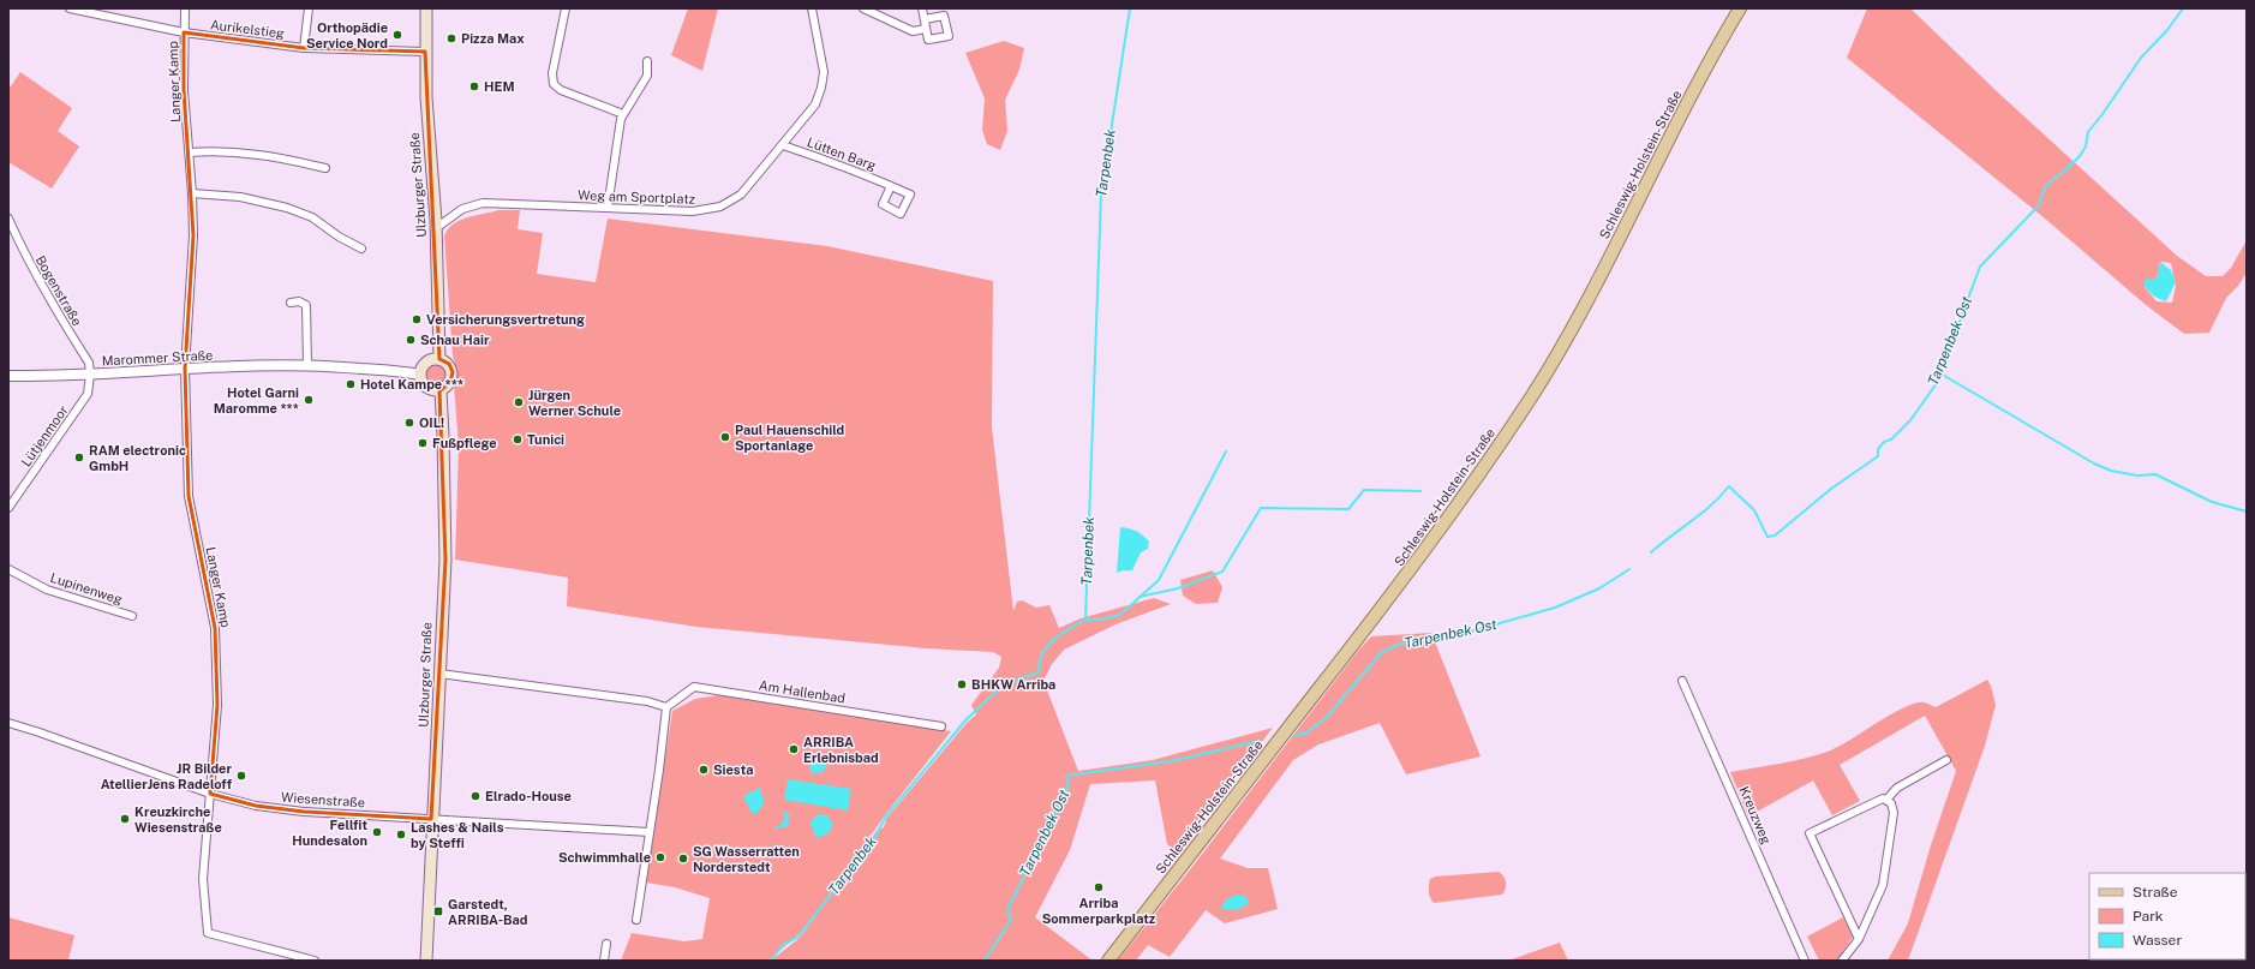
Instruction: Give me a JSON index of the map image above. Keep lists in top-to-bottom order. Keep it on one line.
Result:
{"streets":{"main road":["Schleswig-Holstein-Straße","Ulzburger Straße"],"street":["Aurikelstieg","Langer Kamp","Lütten Barg","Weg am Sportplatz","Bogenstraße","Marommer Straße","Lütjenmoor","Lupinenweg","Am Hallenbad","Wiesenstraße","Kreuzweg"]},"crossings":[["Aurikelstieg","Langer Kamp"],["Aurikelstieg","Ulzburger Straße"],["Langer Kamp","Marommer Straße"],["Langer Kamp","Wiesenstraße"],["Lütten Barg","Weg am Sportplatz"],["Ulzburger Straße","Weg am Sportplatz"],["Ulzburger Straße","Marommer Straße"],["Ulzburger Straße","Wiesenstraße"],["Bogenstraße","Marommer Straße"],["Bogenstraße","Lütjenmoor"],["Marommer Straße","Lütjenmoor"]],"water":["Tarpenbek","Tarpenbek Ost"],"places":{"other":["Orthopädie Service Nord","Pizza Max","HEM","Versicherungsvertretung","Schau Hair","Hotel Kampe ***","Hotel Garni Maromme ***","Jürgen Werner Schule","OIL!","Paul Hauenschild Sportanlage","Tunici","Fußpflege","RAM electronic GmbH","BHKW Arriba","ARRIBA Erlebnisbad","Siesta","JR Bilder AtellierJens Radeloff","Elrado-House","Kreuzkirche Wiesenstraße","Fellfit Hundesalon","Lashes & Nails by Steffi","Schwimmhalle","SG Wasserratten Norderstedt","Arriba Sommerparkplatz"],"transit":["Garstedt, ARRIBA-Bad"]},"legend":["Straße","Park","Wasser"]}
